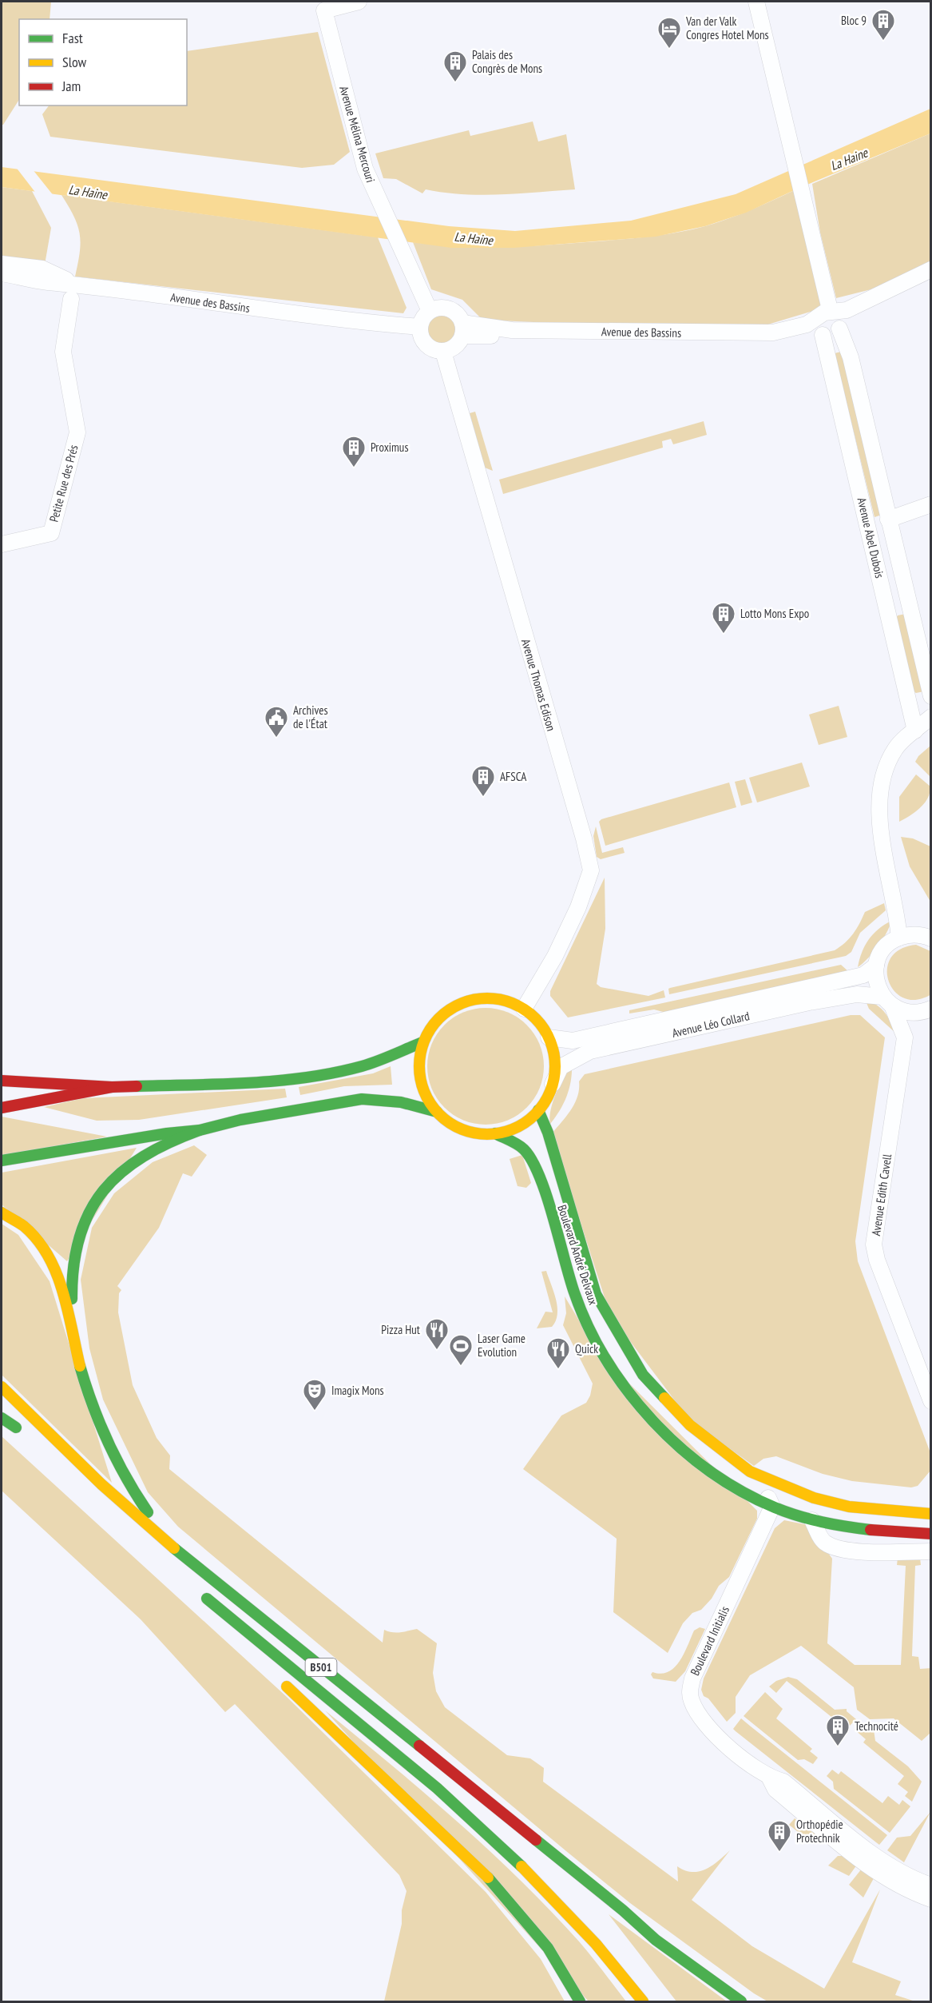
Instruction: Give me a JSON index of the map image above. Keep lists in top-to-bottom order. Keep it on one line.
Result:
{"streets":{"main road":["Boulevard André Delvaux","B501"],"street":["Avenue Mélina Mercouri","Avenue des Bassins","Petite Rue des Prés","Avenue Abel Dubois","Avenue Thomas Edison","Avenue Léo Collard","Avenue Edith Cavell","Boulevard Initialis"]},"crossings":[["Avenue Mélina Mercouri","Avenue des Bassins"],["Avenue Mélina Mercouri","Avenue Thomas Edison"],["Avenue des Bassins","Avenue Abel Dubois"],["Avenue des Bassins","Avenue Thomas Edison"],["Avenue Thomas Edison","Avenue Léo Collard"],["Avenue Thomas Edison","Boulevard André Delvaux"],["Avenue Léo Collard","Avenue Edith Cavell"],["Avenue Léo Collard","Boulevard André Delvaux"],["Boulevard André Delvaux","Boulevard Initialis"]],"water":["La Haine"],"places":{"building":["Bloc 9","Palais des Congrès de Mons","Proximus","Lotto Mons Expo","AFSCA","Technocité","Orthopédie Protechnik"],"hotel":["Van der Valk Congres Hotel Mons"],"public building":["Archives de l'État"],"restaurant":["Pizza Hut","Quick"],"sports":["Laser Game Evolution"],"theatre":["Imagix Mons"]},"legend":["Fast","Slow","Jam"]}
